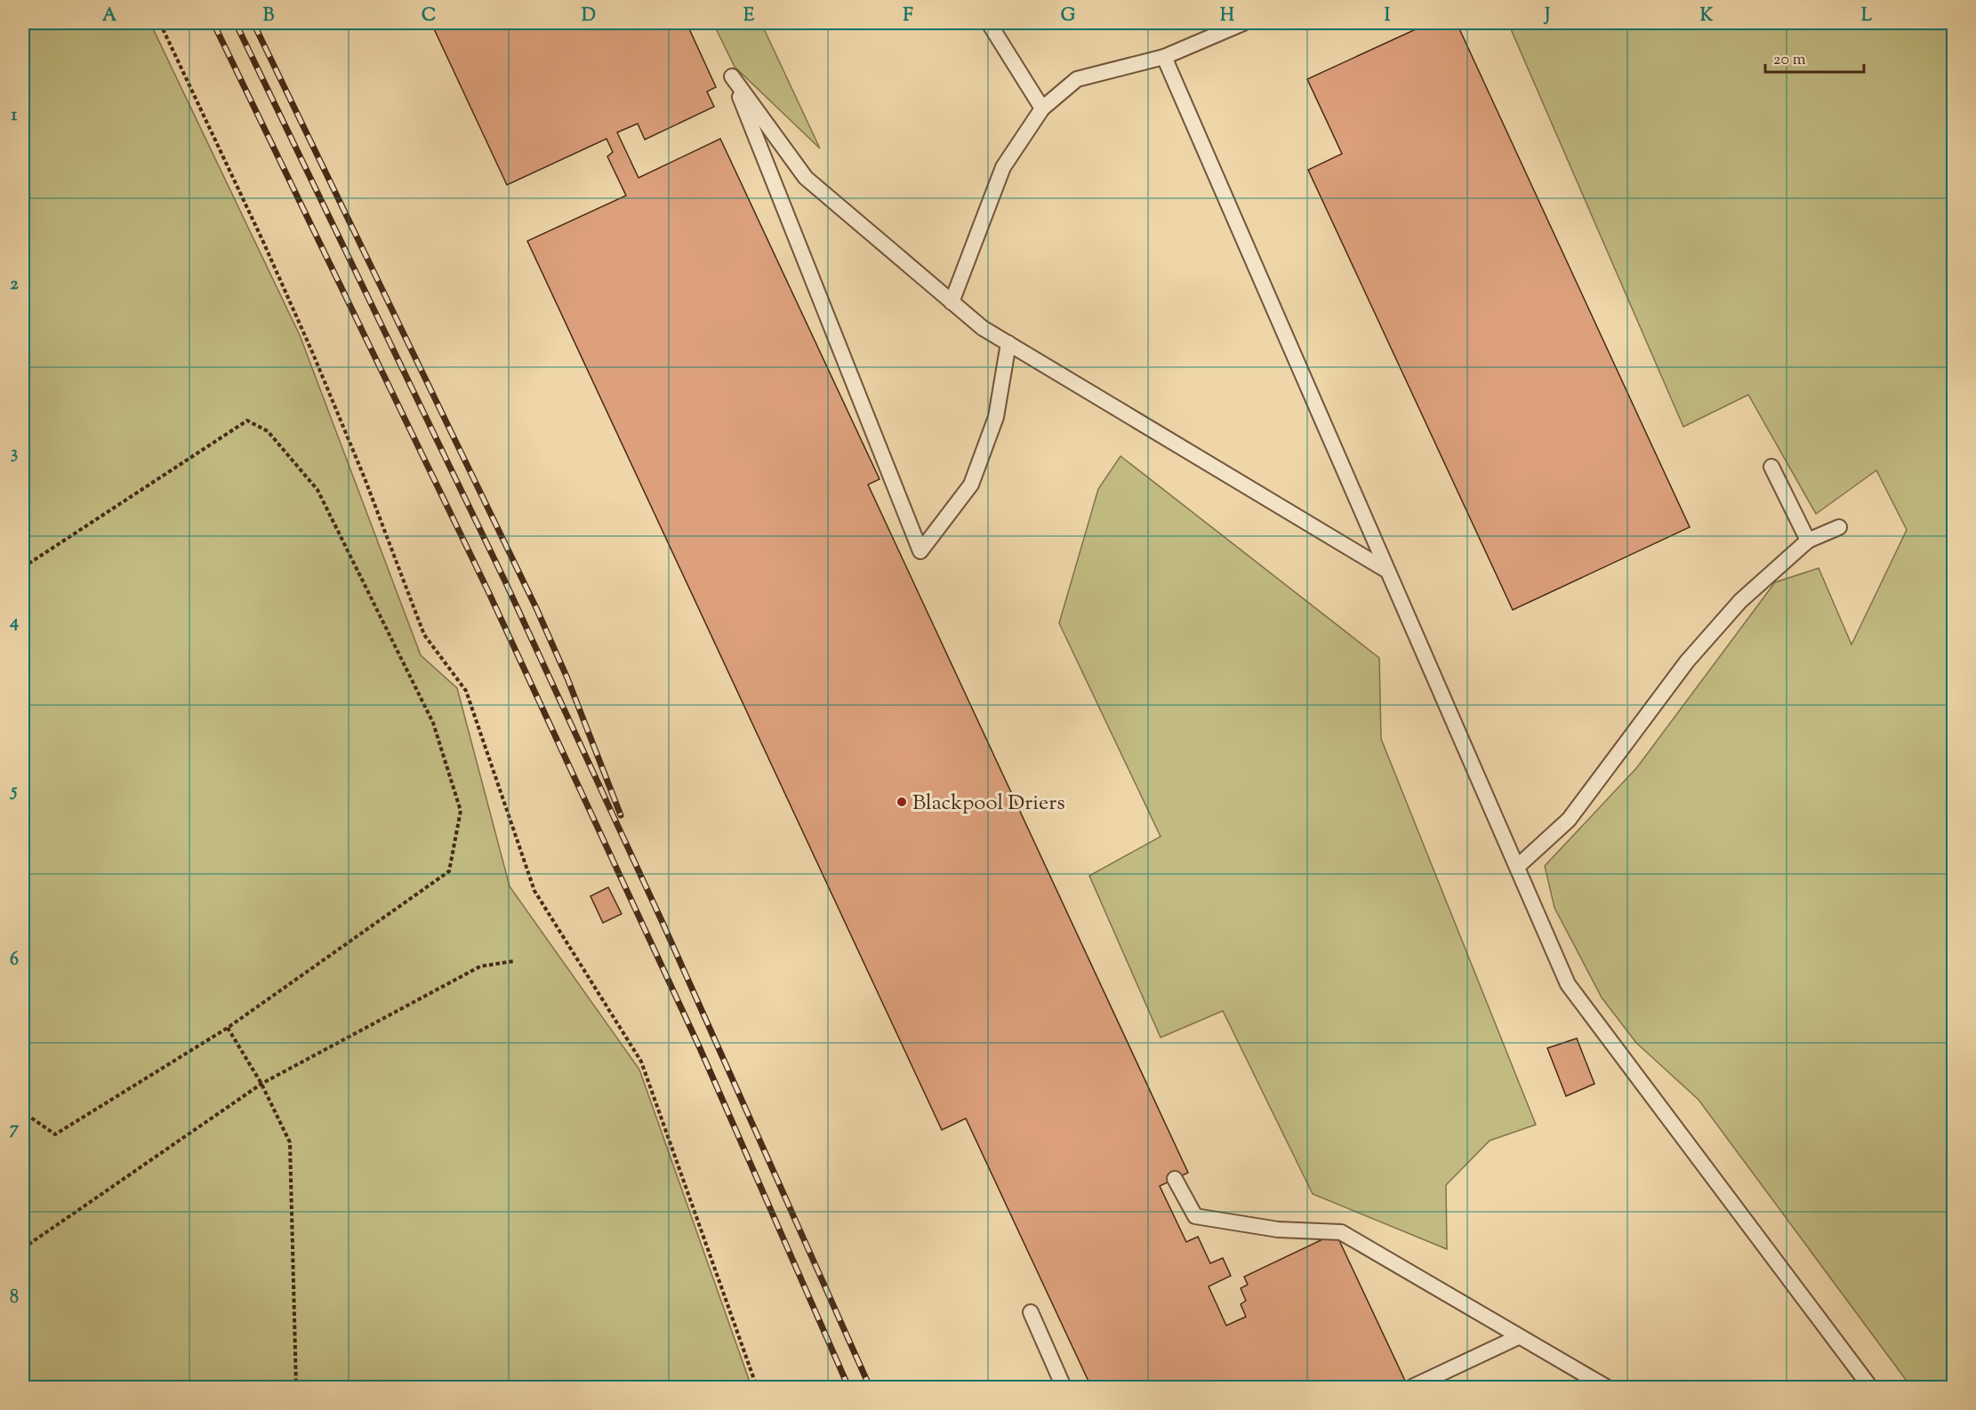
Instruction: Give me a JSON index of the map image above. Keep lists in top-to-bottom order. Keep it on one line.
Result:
{"places":["Blackpool Driers"],"scale_bar":"20 m","grid":{"columns":["A","B","C","D","E","F","G","H","I","J","K","L"],"rows":["1","2","3","4","5","6","7","8"]}}
